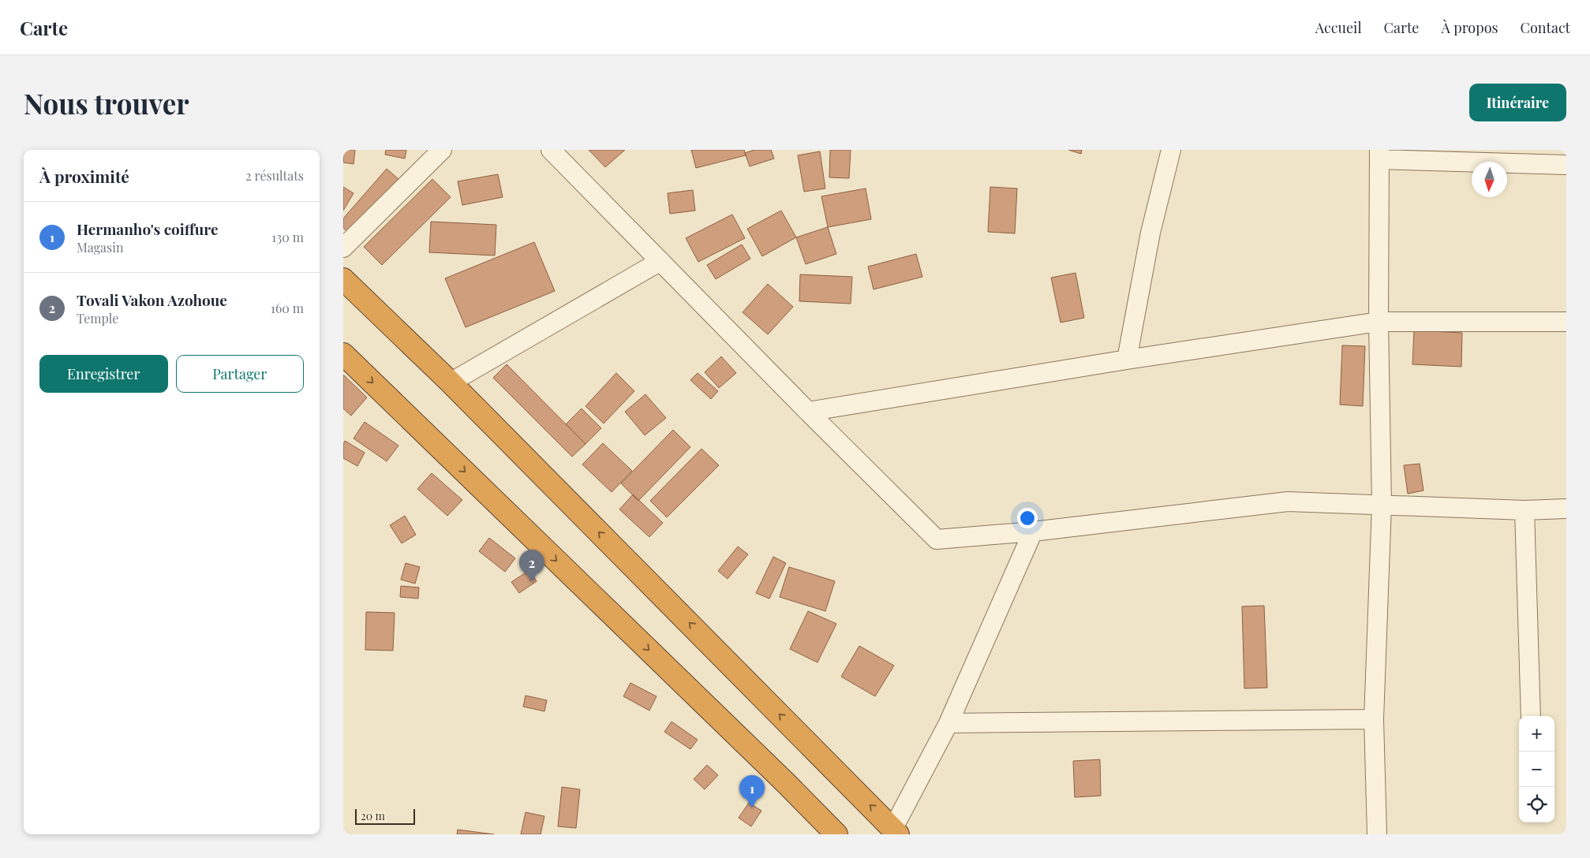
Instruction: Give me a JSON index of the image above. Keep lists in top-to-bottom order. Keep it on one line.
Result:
{"scale_bar":"20 m","north":"bottom","page":{"header":"Carte","nav":["Accueil","Carte","À propos","Contact"],"buttons":["Itinéraire",["Enregistrer","Partager"]],"title":"Nous trouver","heading":["À proximité","2 résultats"],"list":[{"mark":"1","name":"Hermanho's coiffure","note":"Magasin","value":"130 m"},{"mark":"2","name":"Tovali Vakon Azohoue","note":"Temple","value":"160 m"}],"pins":["2","1"],"map_buttons":["+","−"],"scale":"20 m"}}
